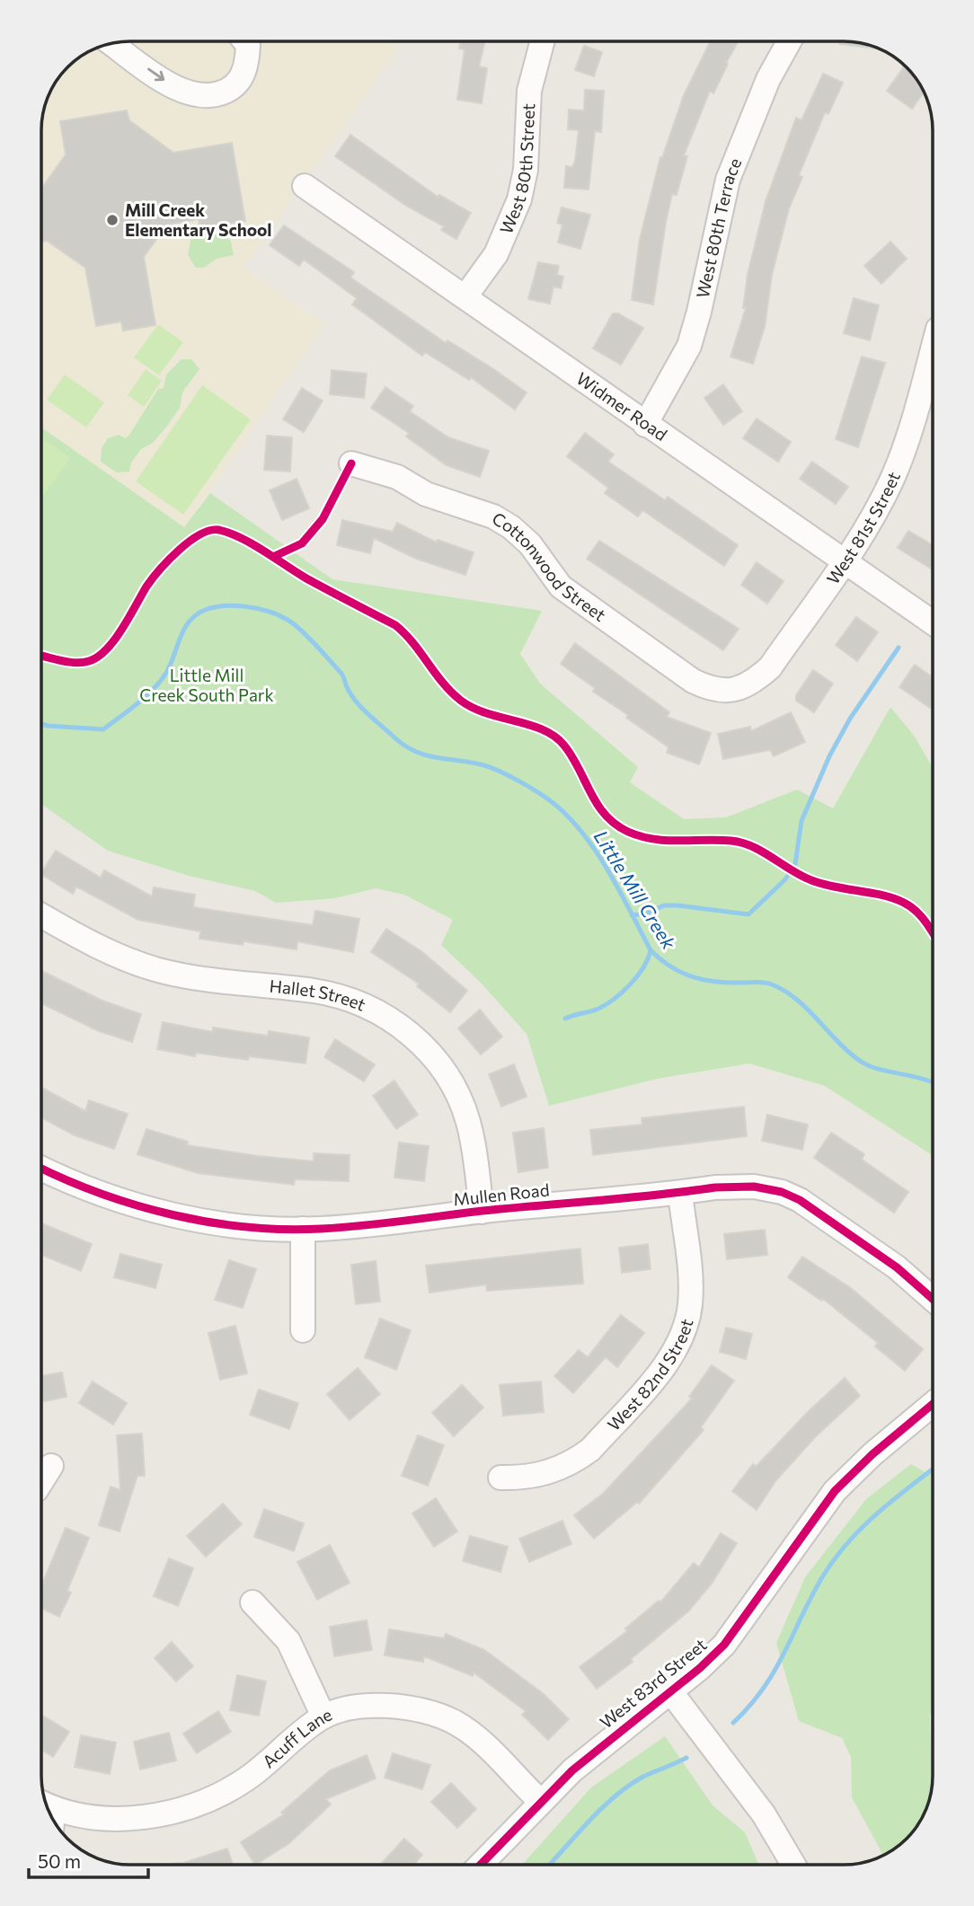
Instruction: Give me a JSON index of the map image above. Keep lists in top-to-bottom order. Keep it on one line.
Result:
{"streets":{"street":["West 80th Street","West 80th Terrace","Widmer Road","West 81st Street","Cottonwood Street","Hallet Street","Mullen Road","West 82nd Street","West 83rd Street","Acuff Lane"]},"crossings":[["West 80th Street","Widmer Road"],["West 80th Terrace","Widmer Road"],["Widmer Road","West 81st Street"],["West 81st Street","Cottonwood Street"],["Hallet Street","Mullen Road"],["Mullen Road","West 82nd Street"],["West 83rd Street","Acuff Lane"]],"water":["Little Mill Creek"],"parks":["Little Mill Creek South Park"],"places":["Mill Creek Elementary School"],"scale_bar":"50 m"}
